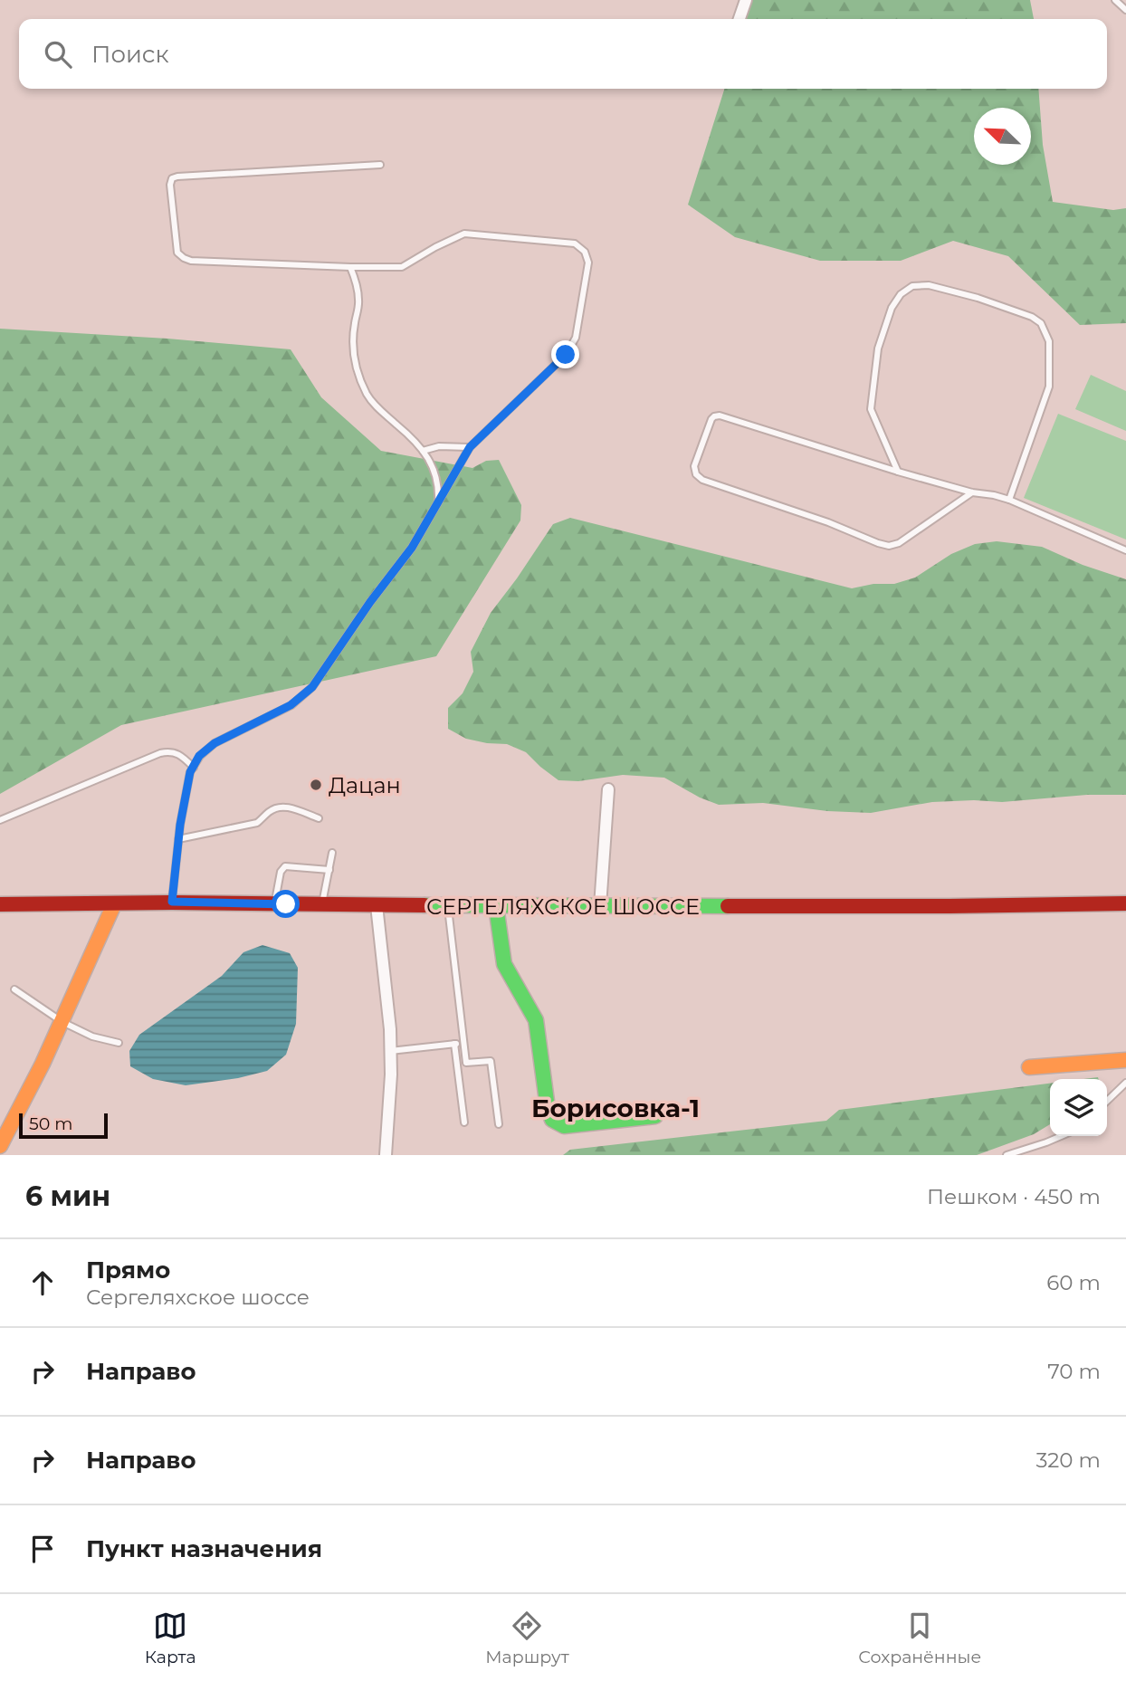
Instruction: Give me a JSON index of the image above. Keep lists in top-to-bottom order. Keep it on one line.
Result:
{"streets":{"main road":["СЕРГЕЛЯХСКОЕ ШОССЕ"]},"districts":["Борисовка-1"],"places":["Дацан"],"scale_bar":"50 m","north":"top left","page":{"search":"Поиск","scale":"50 m","heading":["6 мин","Пешком · 450 m"],"list":[["Прямо","Сергеляхское шоссе","60 m"],["Направо","70 m"],["Направо","320 m"],"Пункт назначения"],"nav":["Карта","Маршрут","Сохранённые"]}}
